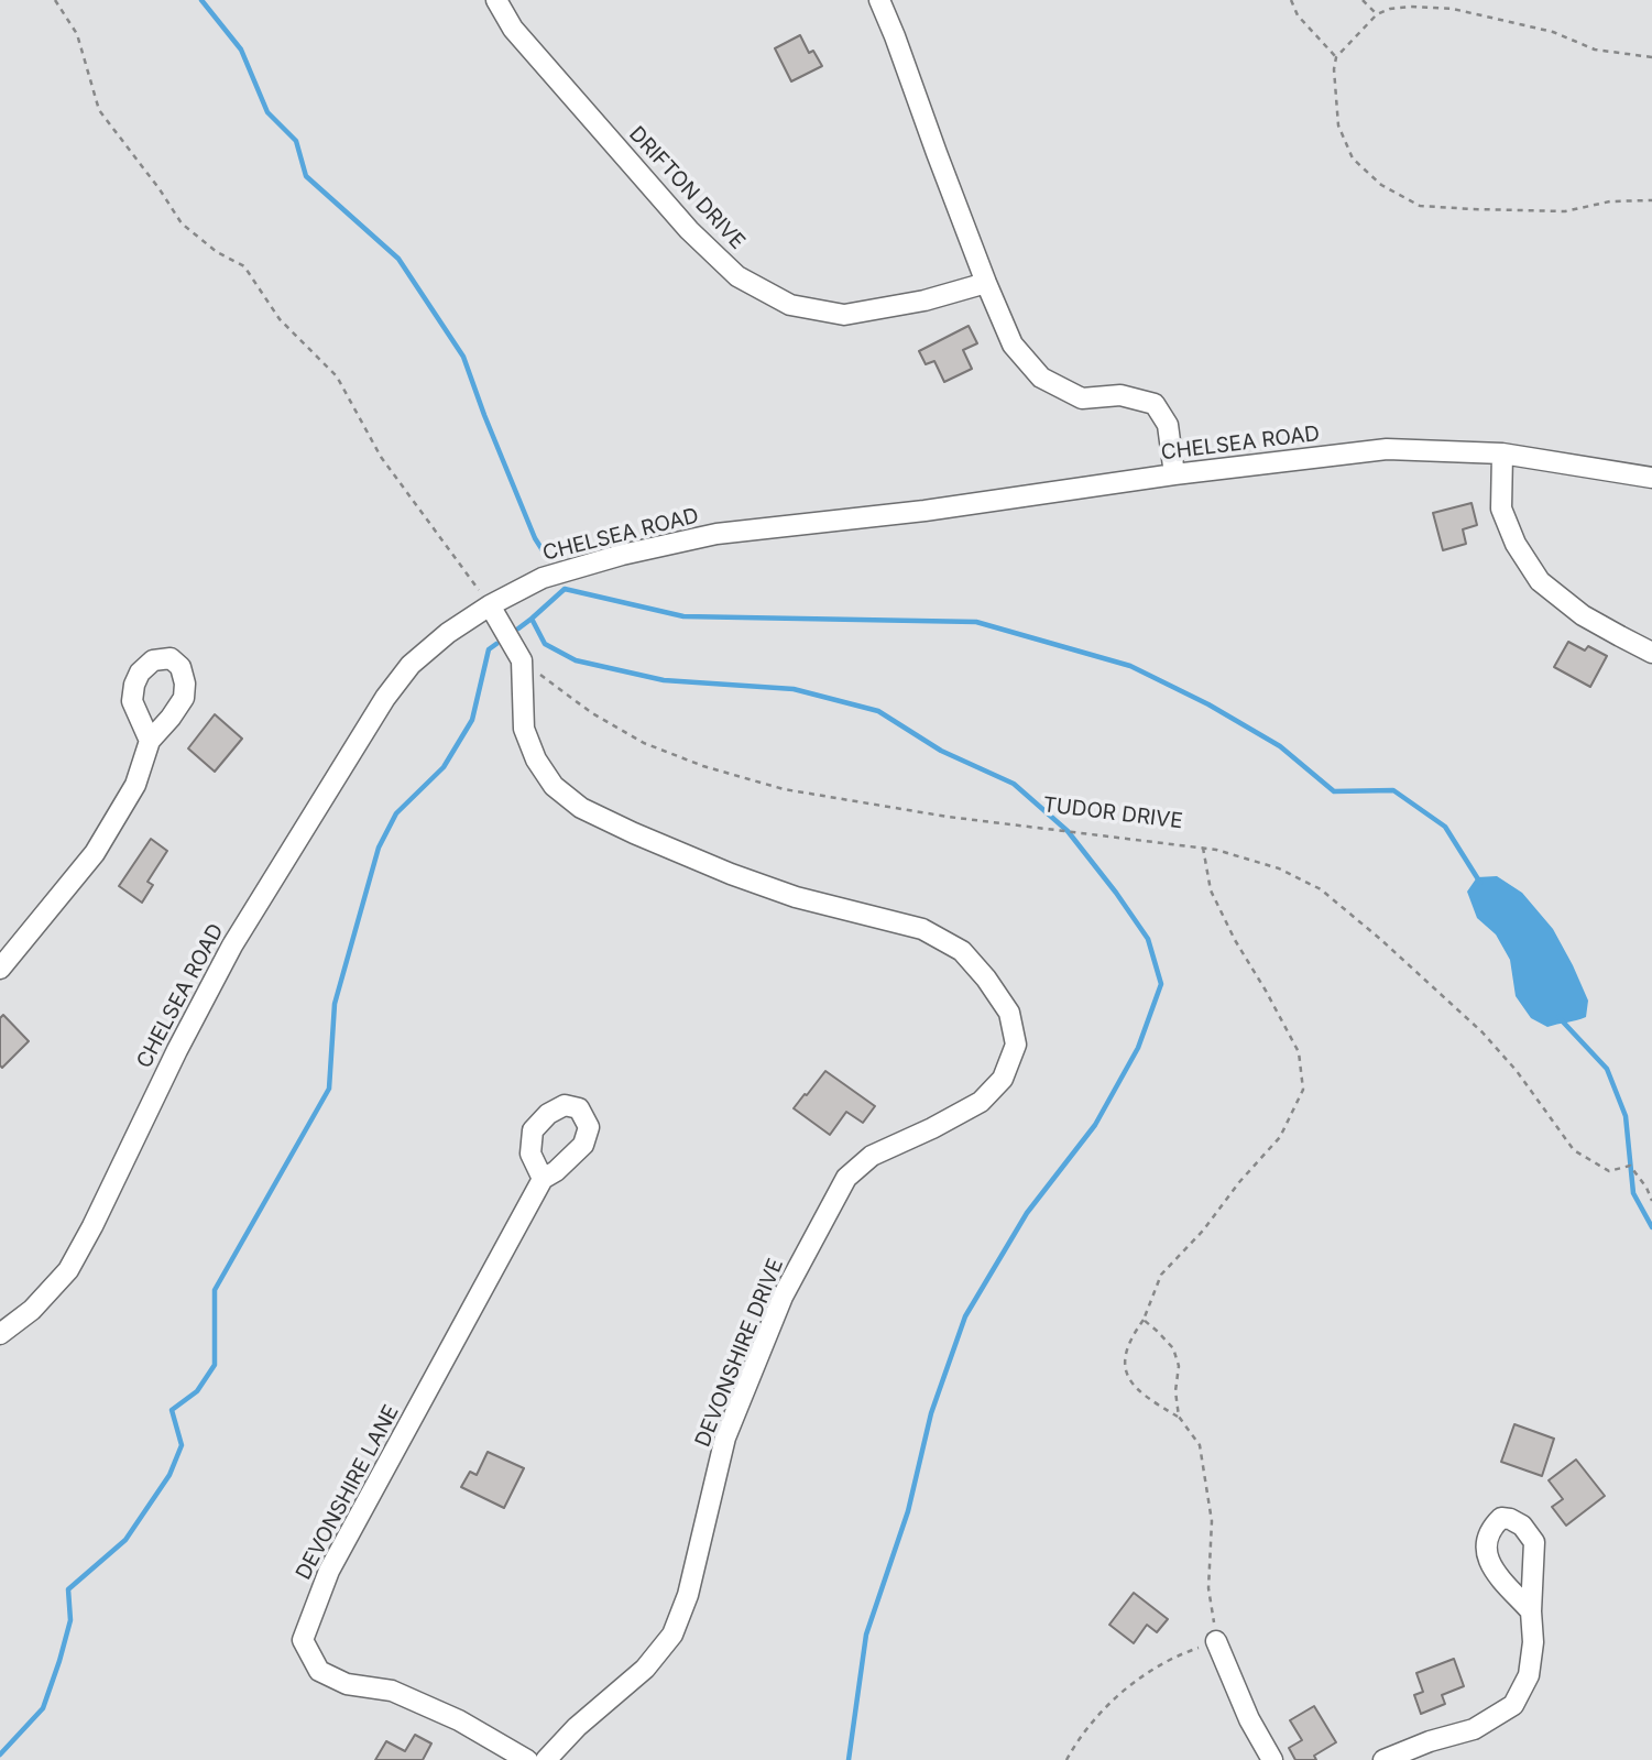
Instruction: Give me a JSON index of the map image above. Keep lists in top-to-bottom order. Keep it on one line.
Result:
{"streets":{"street":["DRIFTON DRIVE","CHELSEA ROAD","DEVONSHIRE DRIVE","DEVONSHIRE LANE"],"path":["TUDOR DRIVE"]},"crossings":[["TUDOR DRIVE","DEVONSHIRE DRIVE"]]}
